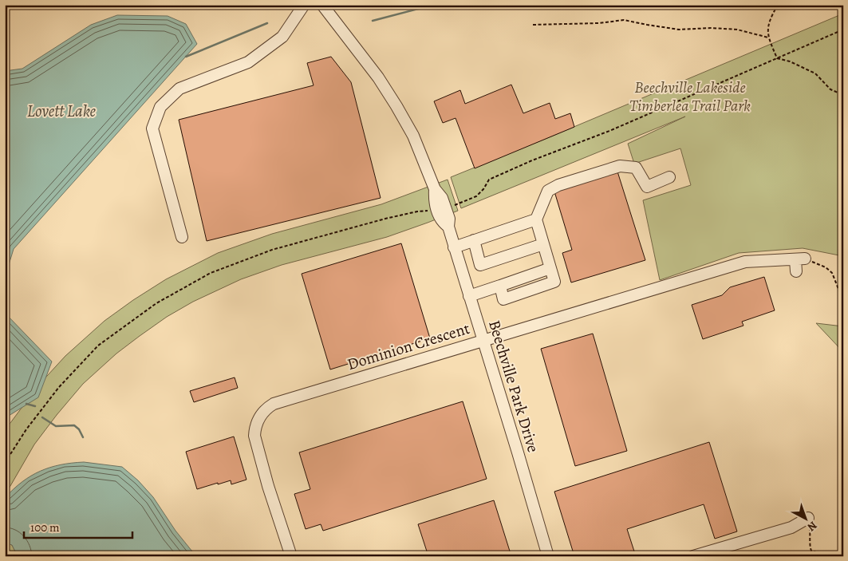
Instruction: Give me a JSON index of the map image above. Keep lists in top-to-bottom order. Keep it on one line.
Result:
{"streets":{"street":["Dominion Crescent","Beechville Park Drive"]},"crossings":[["Dominion Crescent","Beechville Park Drive"]],"water":["Lovett Lake"],"parks":["Beechville Lakeside Timberlea Trail Park"],"scale_bar":"100 m","north":"bottom right"}
